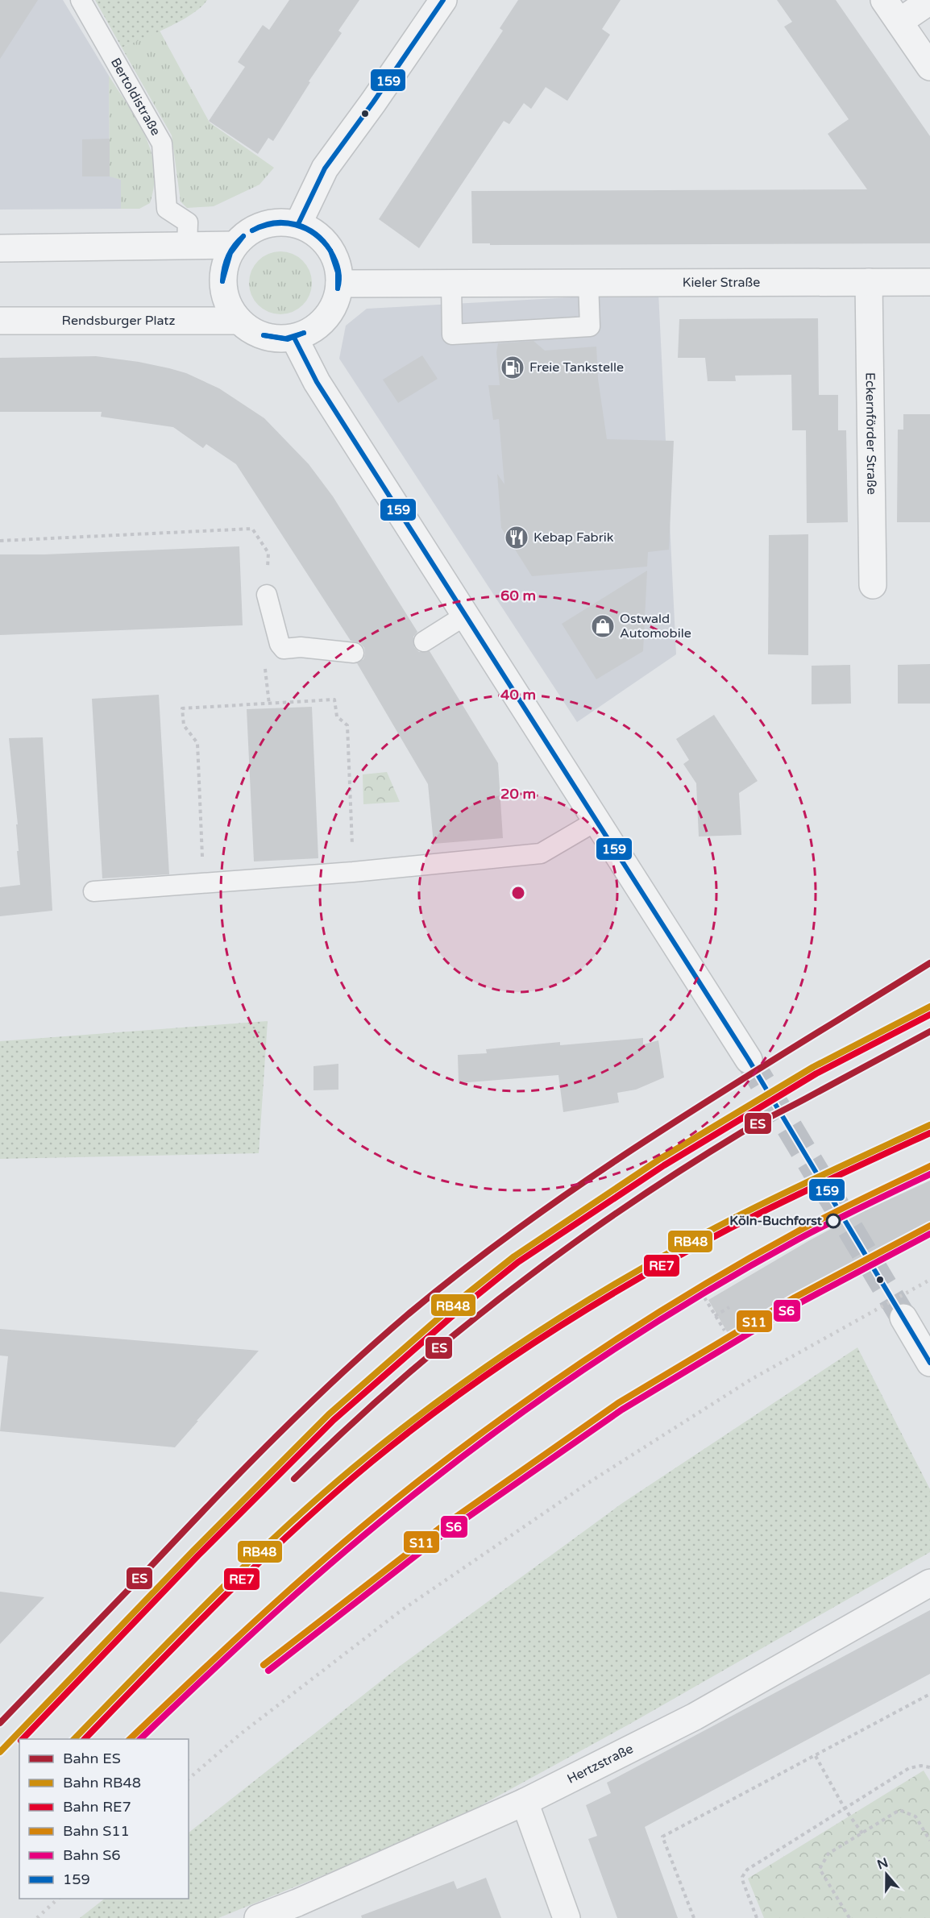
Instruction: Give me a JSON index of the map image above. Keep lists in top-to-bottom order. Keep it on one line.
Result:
{"streets":{"street":["Kieler Straße","Rendsburger Platz","Eckernförder Straße","Hertzstraße"],"lane":["Bertoldistraße"]},"crossings":[["Kieler Straße","Rendsburger Platz"],["Kieler Straße","Eckernförder Straße"]],"places":{"fuel station":["Freie Tankstelle"],"restaurant":["Kebap Fabrik"],"shop":["Ostwald Automobile"],"other":["Köln-Buchforst"]},"lines":["transit line 159","rail line ES","rail line RB48","rail line RE7","rail line S11","rail line S6"],"legend":["Bahn ES","Bahn RB48","Bahn RE7","Bahn S11","Bahn S6","159"],"north":"top","rings":["60 m","40 m","20 m"]}
